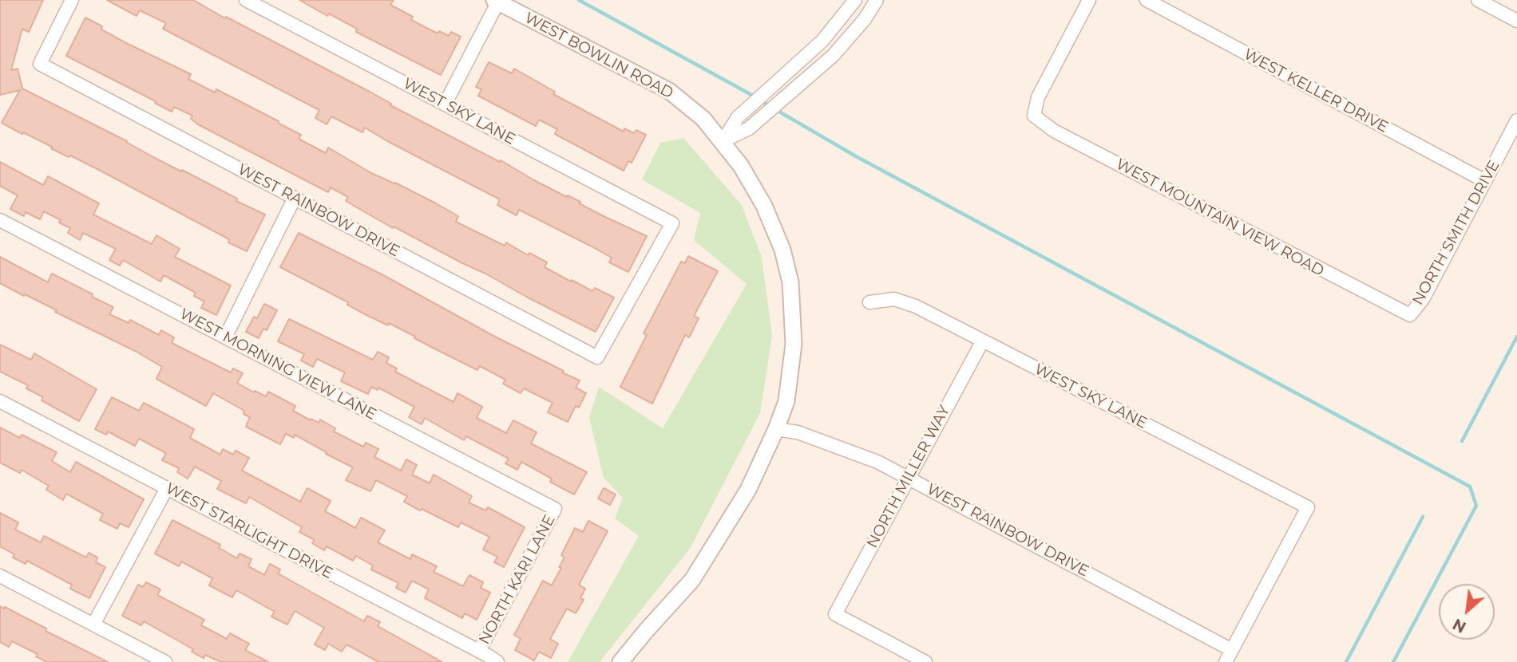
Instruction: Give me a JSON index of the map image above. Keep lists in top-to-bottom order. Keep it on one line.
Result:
{"streets":{"street":["WEST BOWLIN ROAD","WEST KELLER DRIVE","WEST SKY LANE","WEST RAINBOW DRIVE","WEST MOUNTAIN VIEW ROAD","NORTH SMITH DRIVE","WEST MORNING VIEW LANE","NORTH MILLER WAY","WEST STARLIGHT DRIVE","NORTH KARI LANE"]},"crossings":[["WEST BOWLIN ROAD","WEST RAINBOW DRIVE"],["WEST KELLER DRIVE","NORTH SMITH DRIVE"],["WEST SKY LANE","WEST RAINBOW DRIVE"],["WEST SKY LANE","NORTH MILLER WAY"],["WEST RAINBOW DRIVE","NORTH MILLER WAY"],["WEST MOUNTAIN VIEW ROAD","NORTH SMITH DRIVE"],["WEST MORNING VIEW LANE","NORTH KARI LANE"],["WEST STARLIGHT DRIVE","NORTH KARI LANE"]],"north":"bottom left"}
